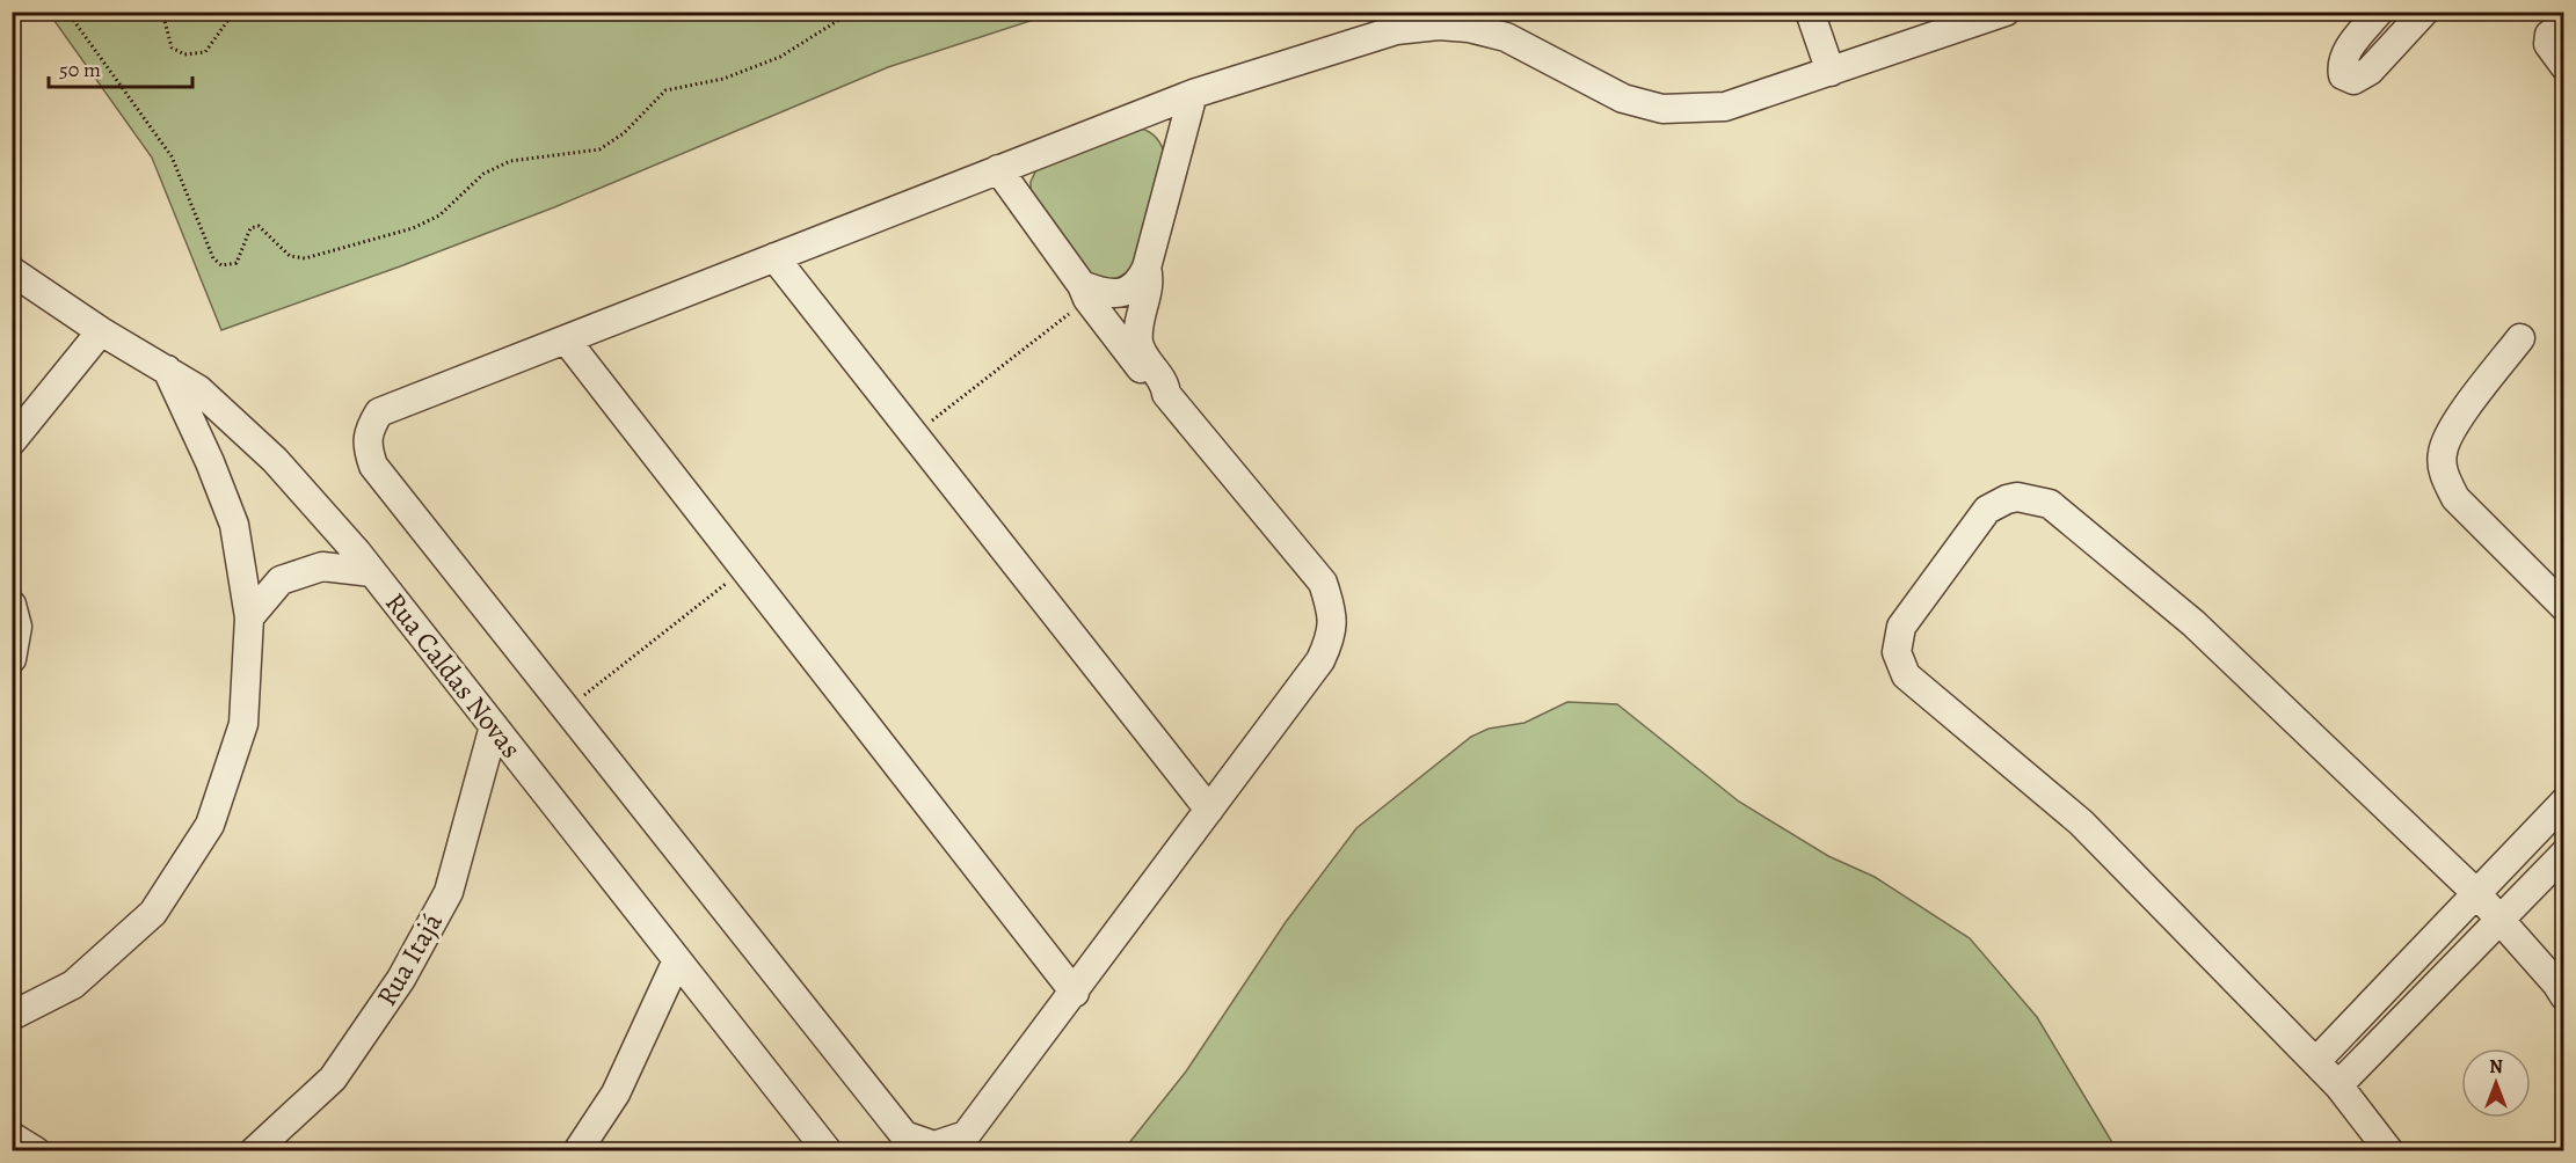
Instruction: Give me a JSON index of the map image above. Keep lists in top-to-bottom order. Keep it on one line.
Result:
{"streets":{"street":["Rua Caldas Novas","Rua Itajá"]},"crossings":[["Rua Caldas Novas","Rua Itajá"]],"scale_bar":"50 m","north":"top"}
